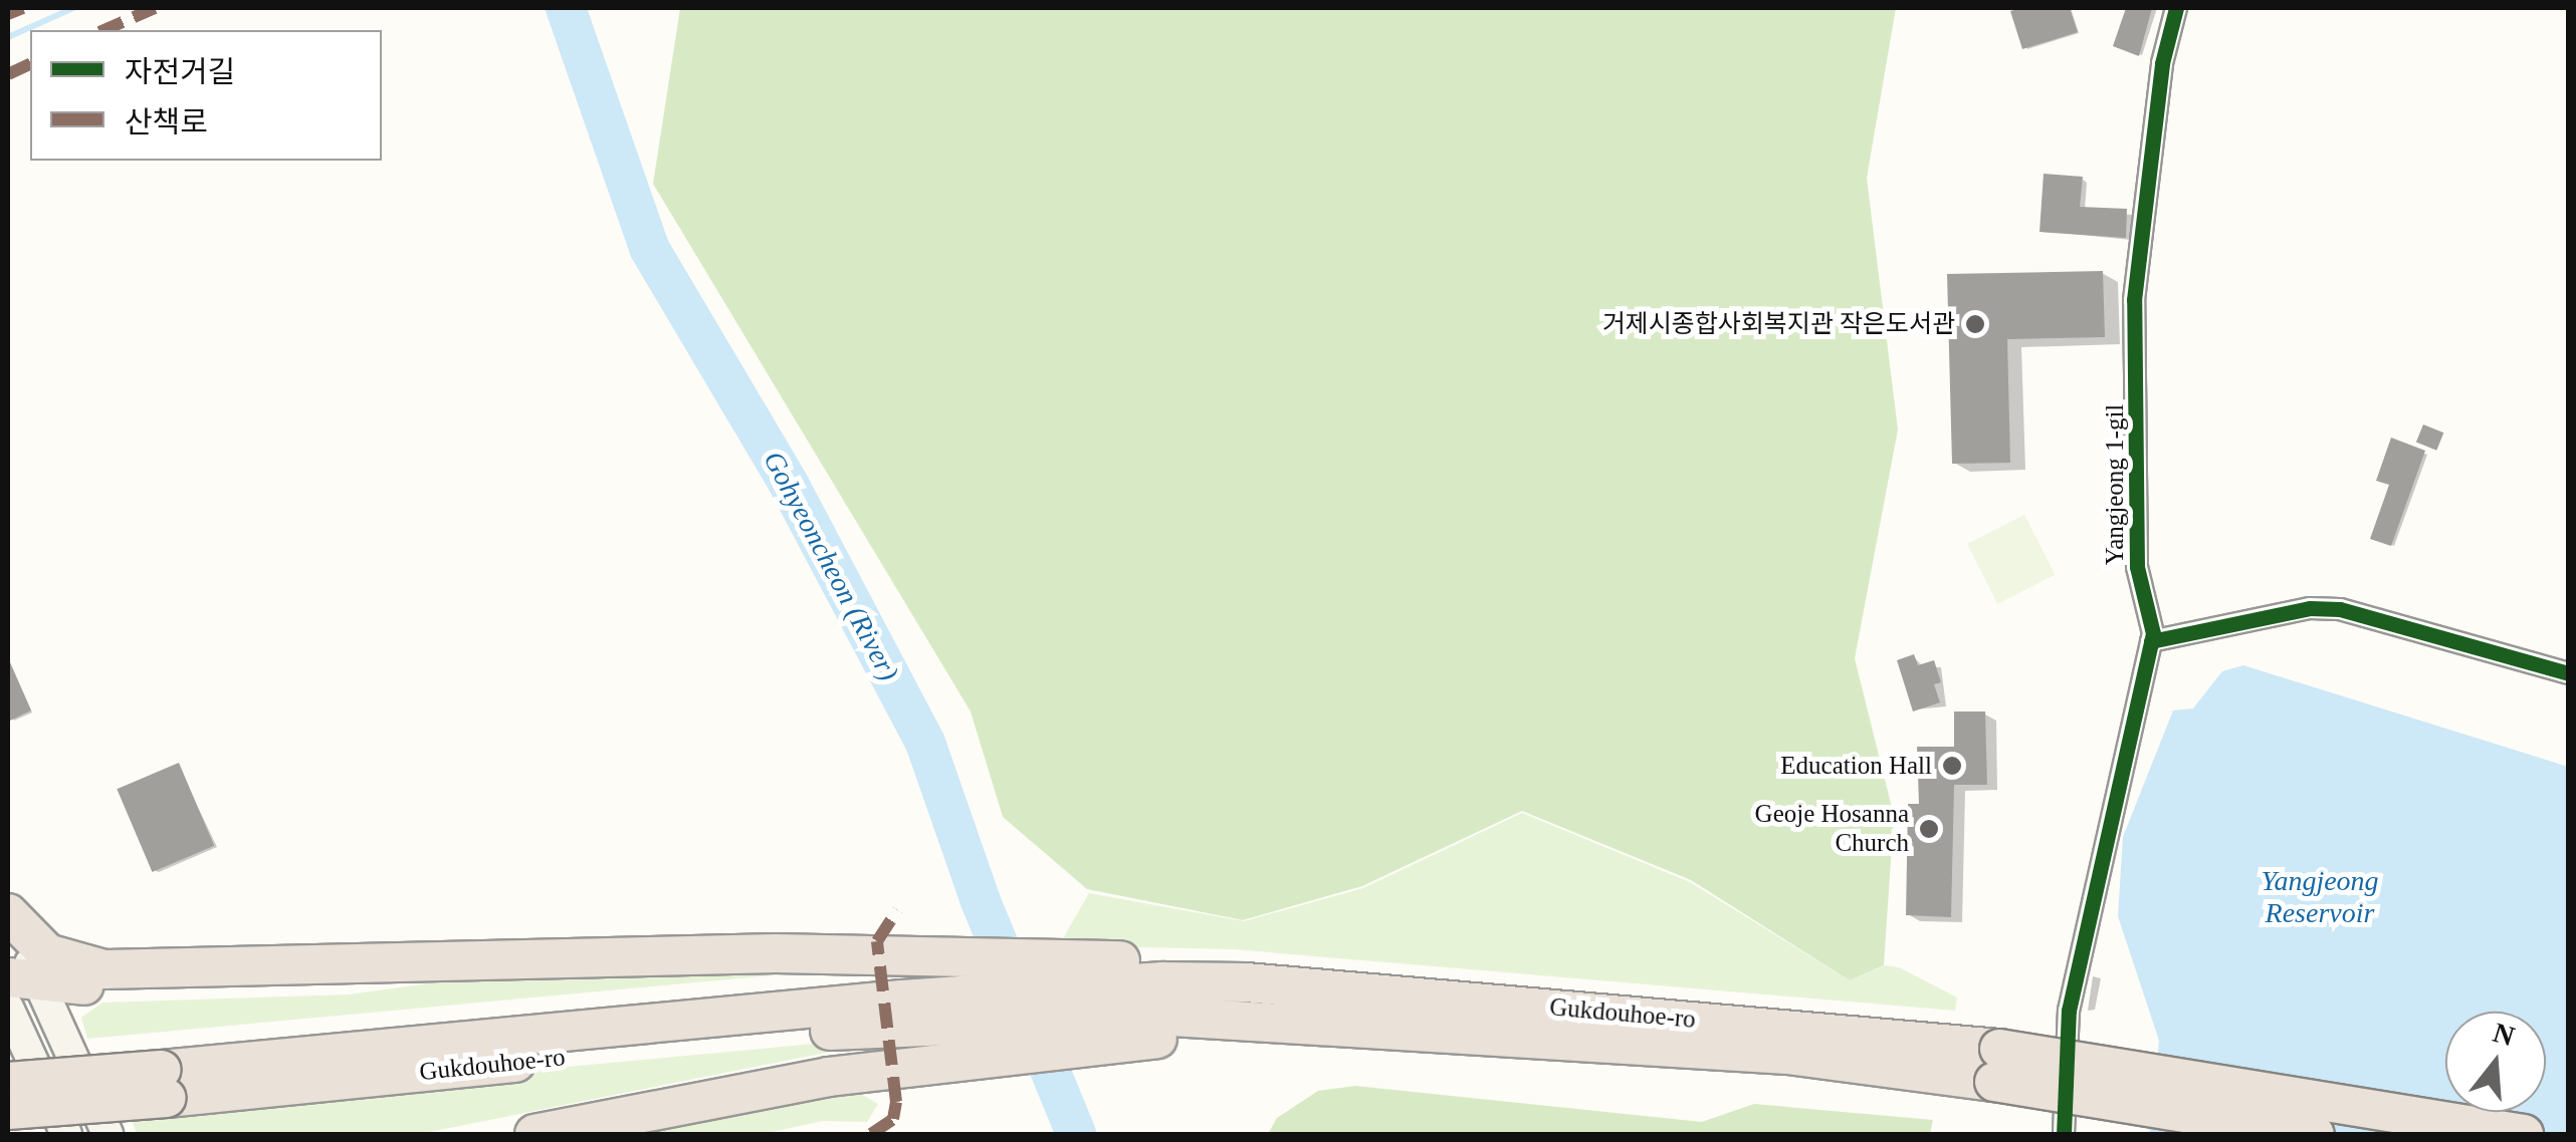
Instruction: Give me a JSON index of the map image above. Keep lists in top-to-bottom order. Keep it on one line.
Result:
{"streets":{"highway":["Gukdouhoe-ro"],"street":["Yangjeong 1-gil"]},"water":["Gohyeoncheon (River)","Yangjeong Reservoir"],"places":["거제시종합사회복지관 작은도서관","Education Hall","Geoje Hosanna Church"],"legend":["자전거길","산책로"],"north":"top"}
